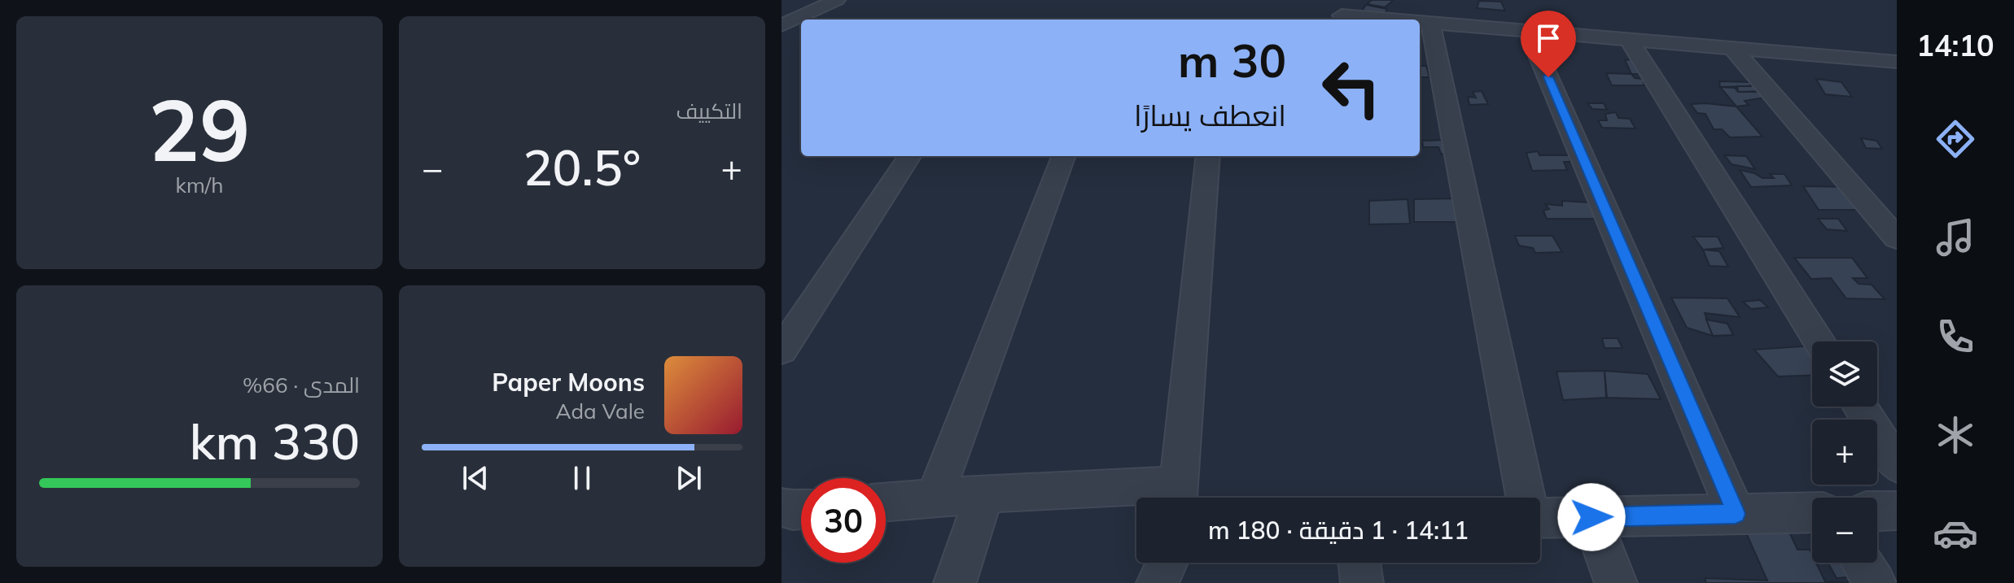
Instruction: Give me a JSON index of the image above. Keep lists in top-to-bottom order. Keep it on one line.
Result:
{"page":{"tabs":"14:10","tile":["التكييف",["29","km/h"],["المدى · 66%","330 km"]],"turn":["30 m","انعطف يسارًا"],"heat":["−","20.5°","+"],"map_buttons":["+","−"],"song":["Paper Moons","Ada Vale"],"limit":"30","trip":"14:11 · 1 دقيقة · 180 m"}}
